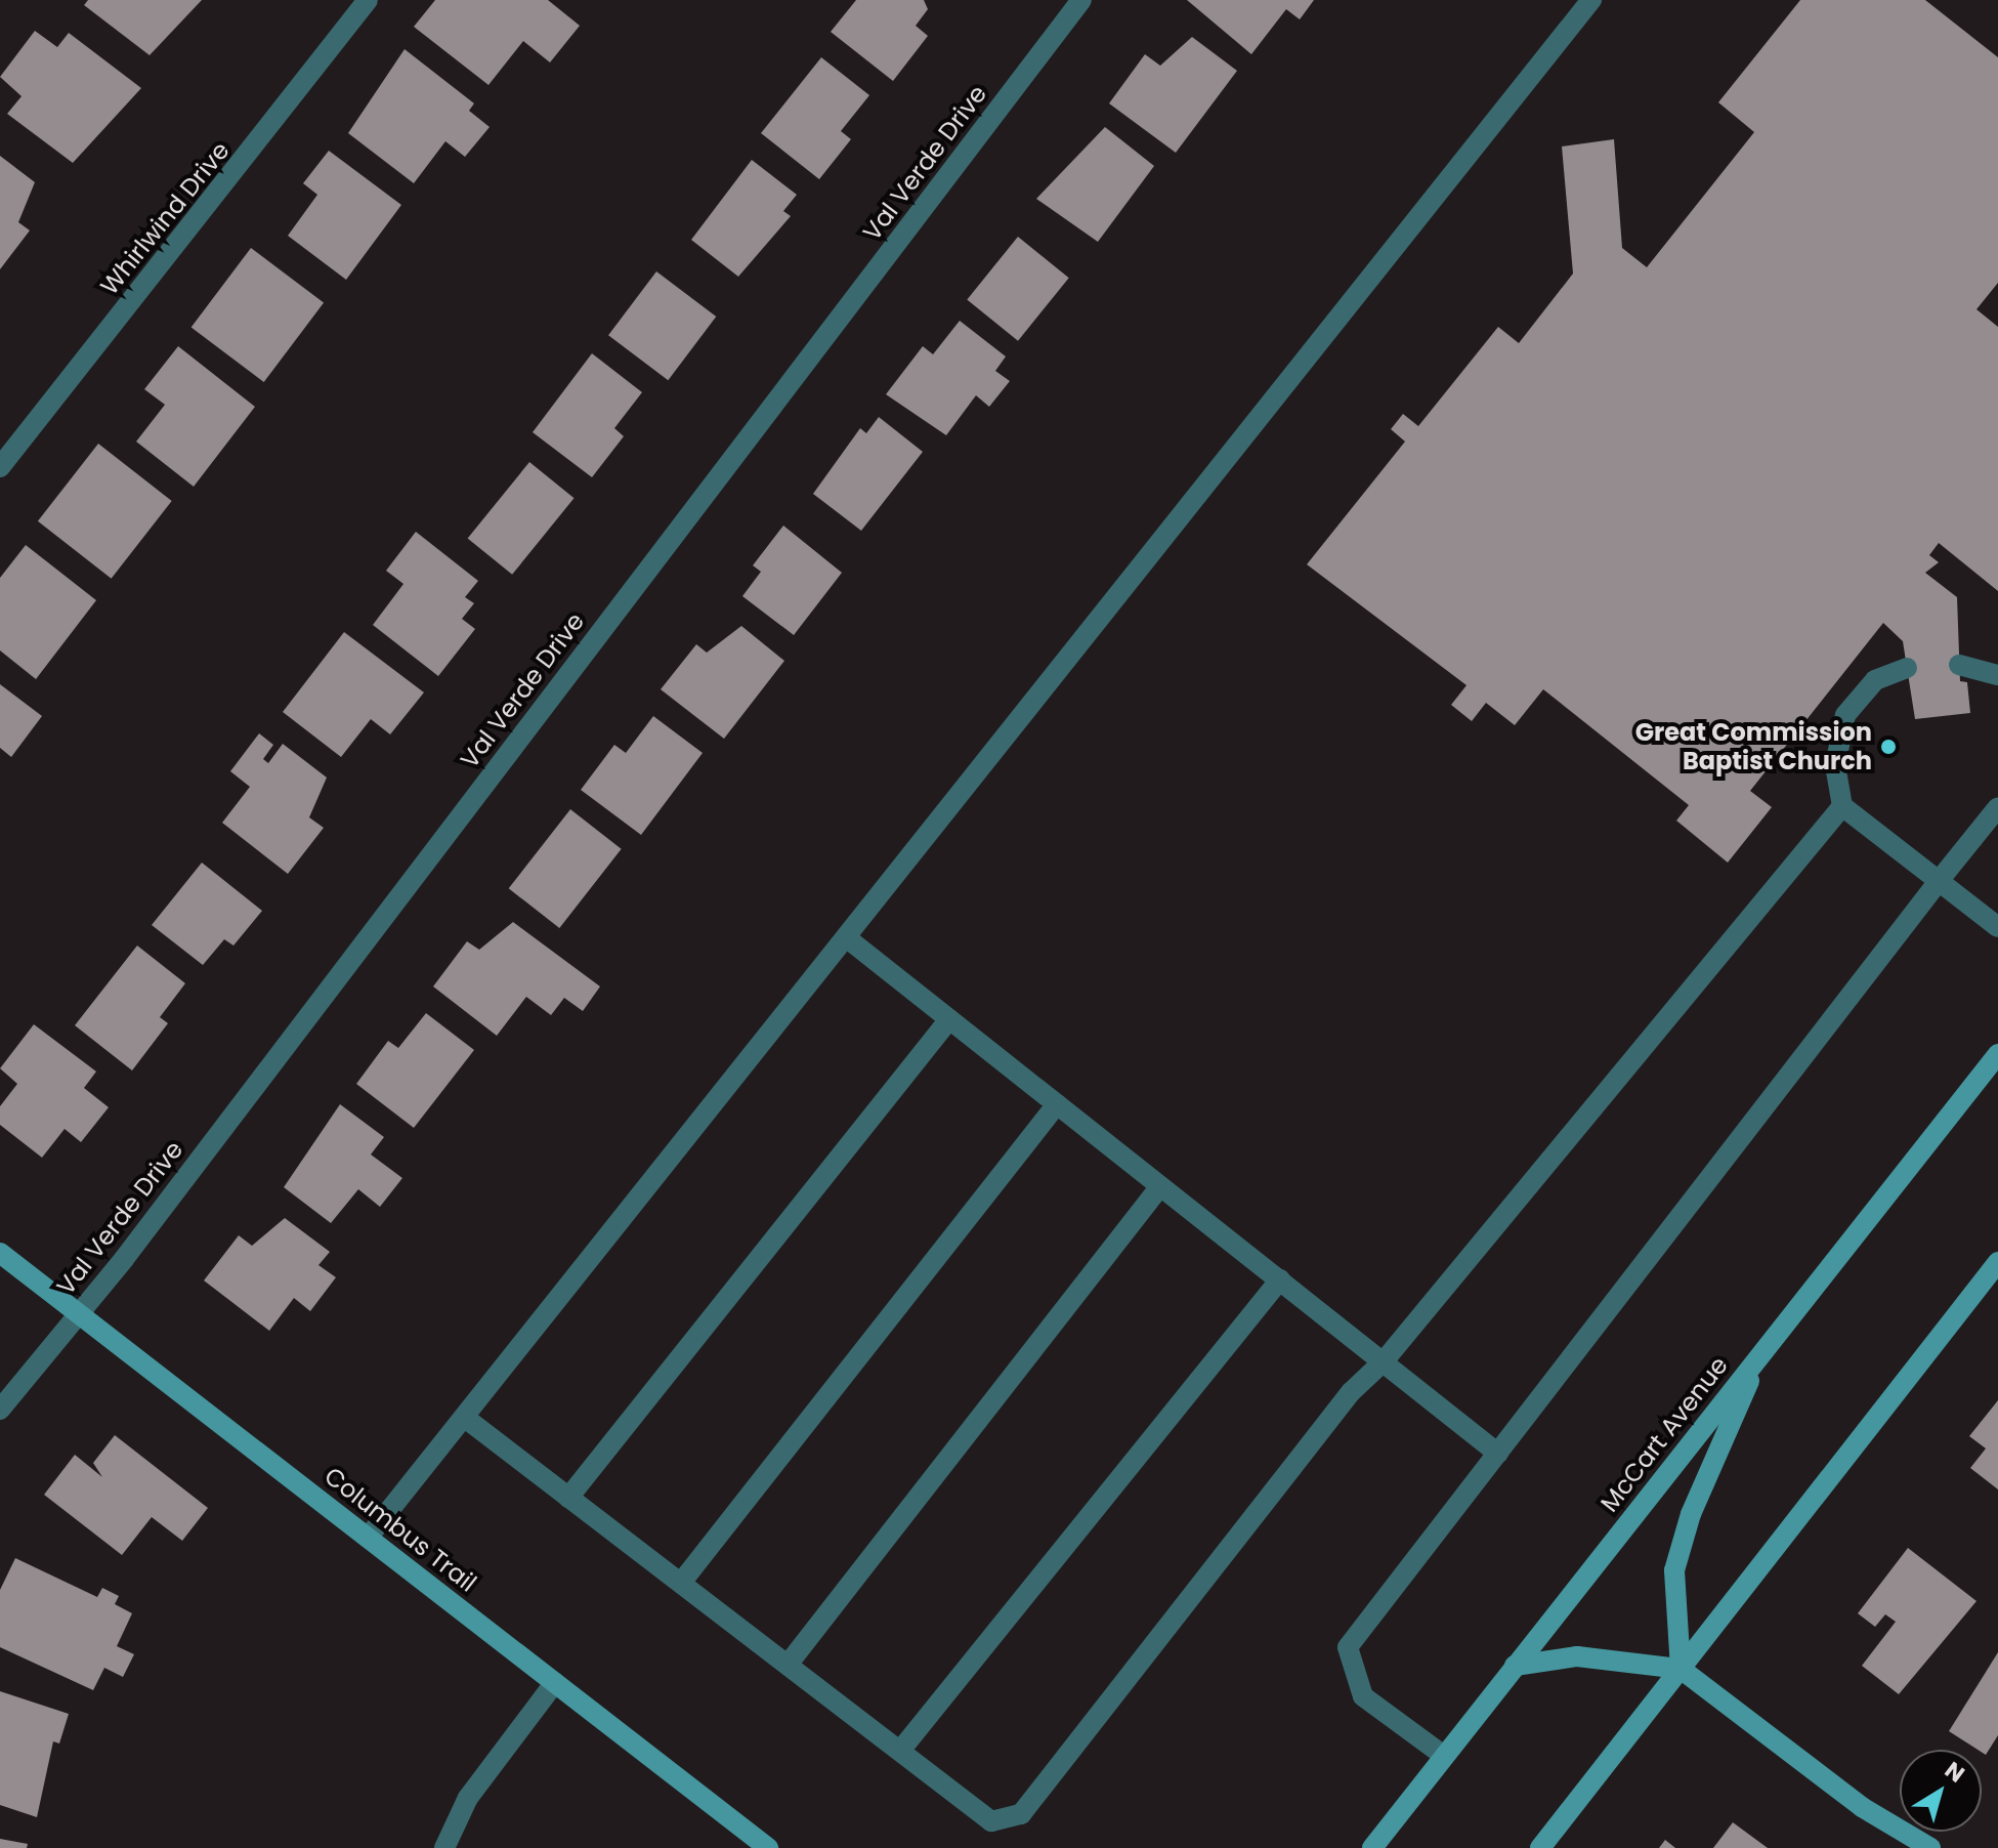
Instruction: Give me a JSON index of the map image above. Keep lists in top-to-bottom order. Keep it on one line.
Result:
{"streets":{"main road":["McCart Avenue","Columbus Trail"],"street":["Val Verde Drive","Whirlwind Drive"]},"crossings":[["Val Verde Drive","Columbus Trail"]],"places":["Great Commission Baptist Church"],"north":"top right"}
